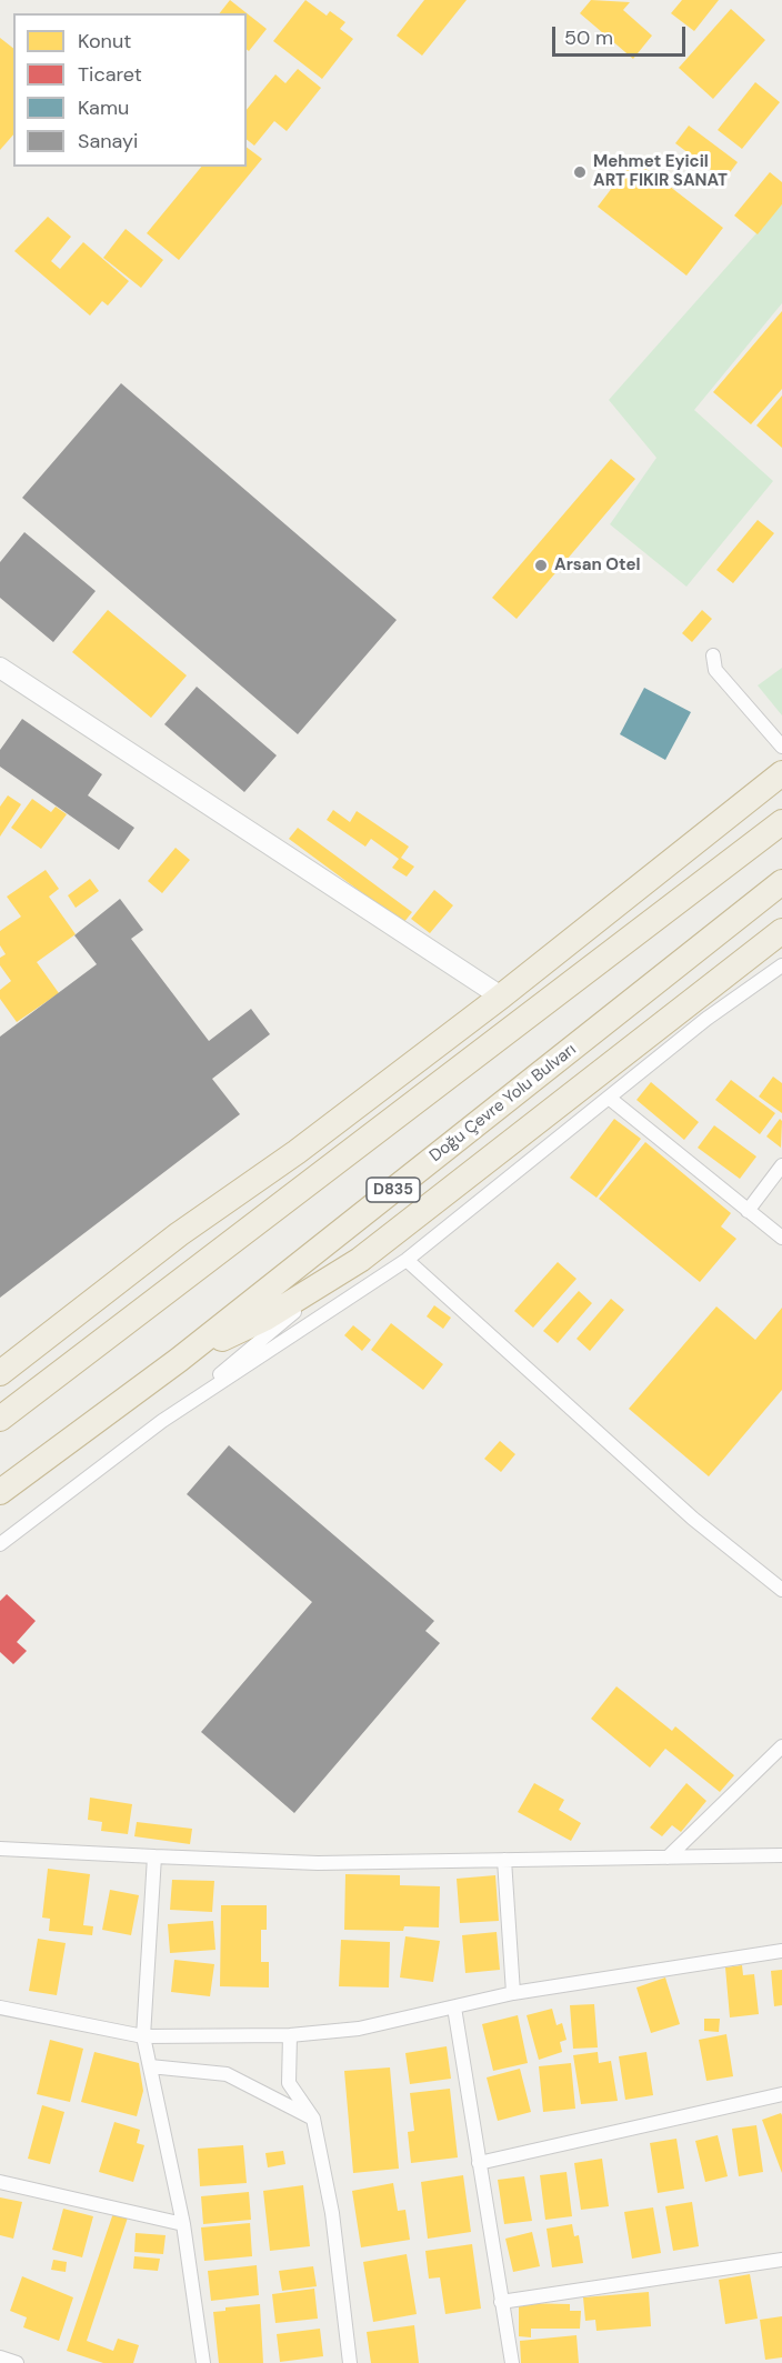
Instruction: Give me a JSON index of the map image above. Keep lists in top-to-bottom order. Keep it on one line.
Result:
{"streets":{"highway":["Doğu Çevre Yolu Bulvarı","D835"]},"places":["Mehmet Eyicil ART FIKIR SANAT","Arsan Otel"],"legend":["Konut","Ticaret","Kamu","Sanayi"],"scale_bar":"50 m"}
